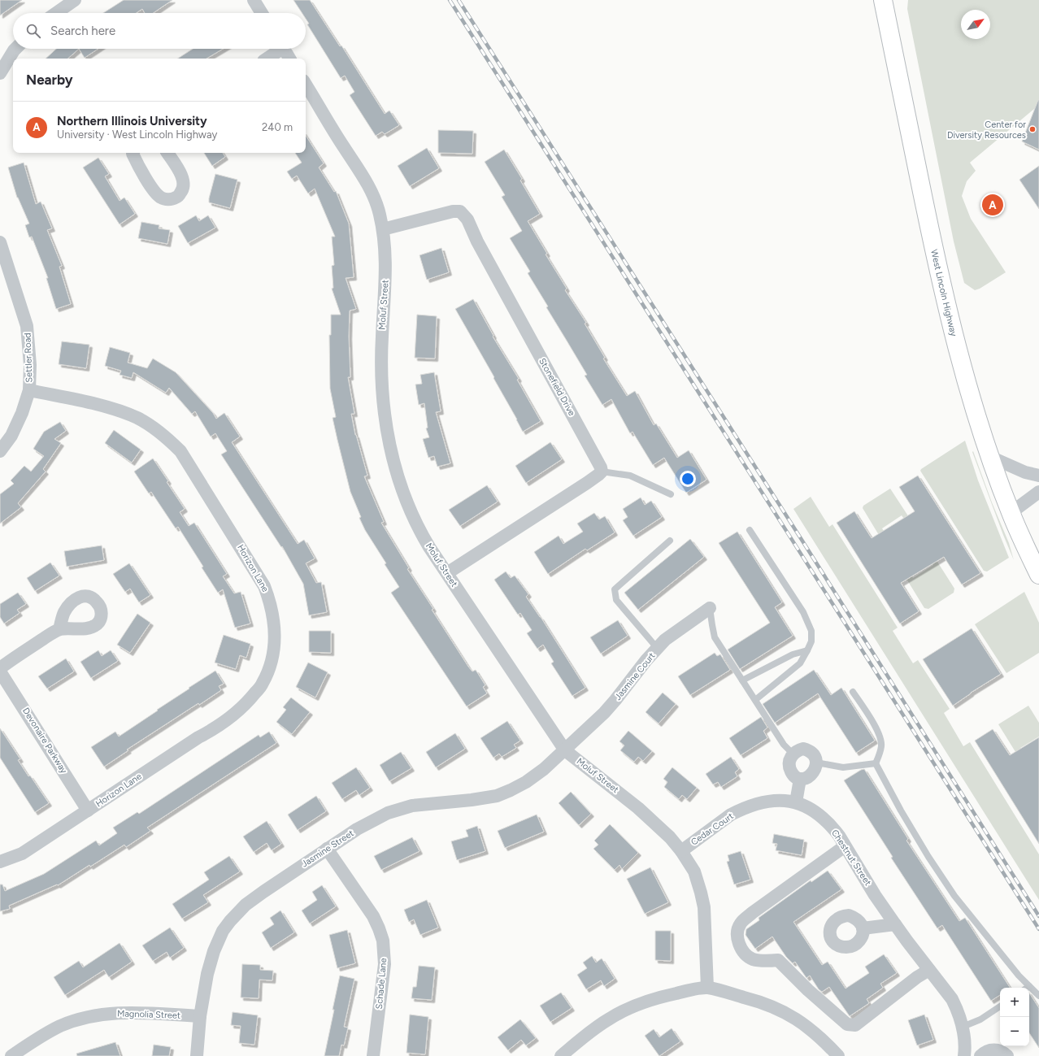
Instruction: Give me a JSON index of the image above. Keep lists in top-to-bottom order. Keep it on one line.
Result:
{"streets":{"main road":["West Lincoln Highway"],"street":["Moluf Street","Settler Road","Stonefield Drive","Horizon Lane","Jasmine Court","Devonaire Parkway","Cedar Court","Jasmine Street","Chestnut Street","Schade Lane","Magnolia Street"]},"crossings":[["Moluf Street","Stonefield Drive"],["Moluf Street","Jasmine Court"],["Moluf Street","Cedar Court"],["Moluf Street","Jasmine Street"],["Settler Road","Horizon Lane"],["Horizon Lane","Devonaire Parkway"],["Jasmine Court","Jasmine Street"],["Cedar Court","Chestnut Street"],["Jasmine Street","Schade Lane"],["Jasmine Street","Magnolia Street"]],"places":["Center for Diversity Resources"],"north":"top right","page":{"search":"Search here","heading":"Nearby","list":[{"mark":"A","name":"Northern Illinois University","note":"University · West Lincoln Highway","value":"240 m"}],"pins":"A","map_buttons":["+","−"]}}
